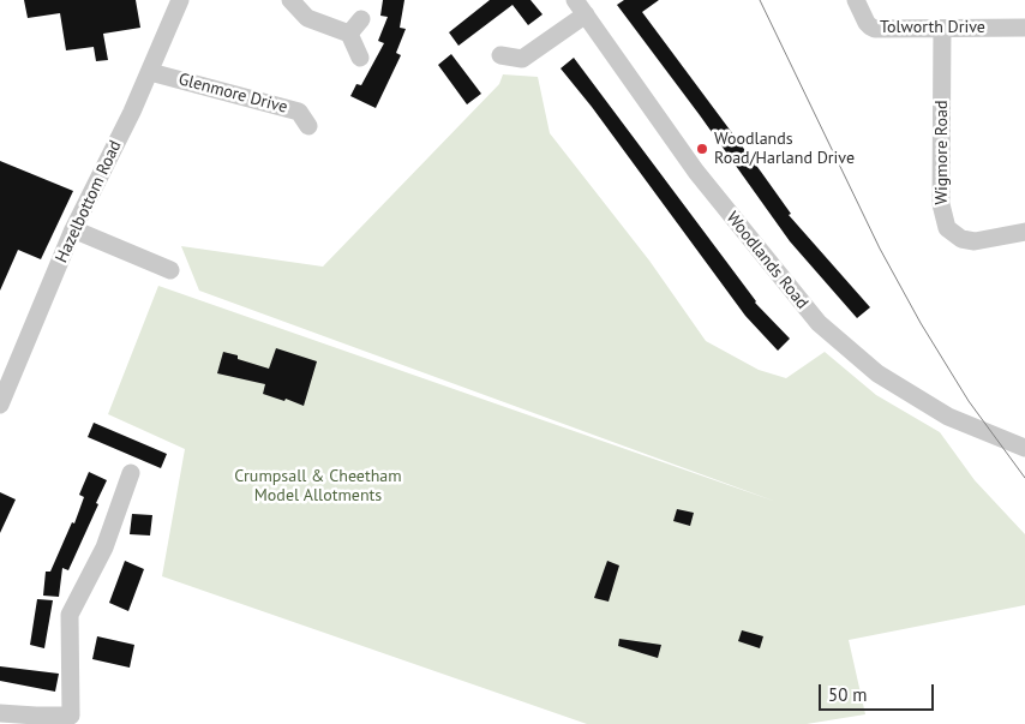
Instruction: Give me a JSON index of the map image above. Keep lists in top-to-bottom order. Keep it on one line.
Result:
{"streets":{"street":["Tolworth Drive","Glenmore Drive","Wigmore Road","Hazelbottom Road","Woodlands Road"]},"crossings":[["Tolworth Drive","Wigmore Road"],["Glenmore Drive","Hazelbottom Road"]],"parks":["Crumpsall & Cheetham Model Allotments"],"places":["Woodlands Road/Harland Drive"],"scale_bar":"50 m"}
